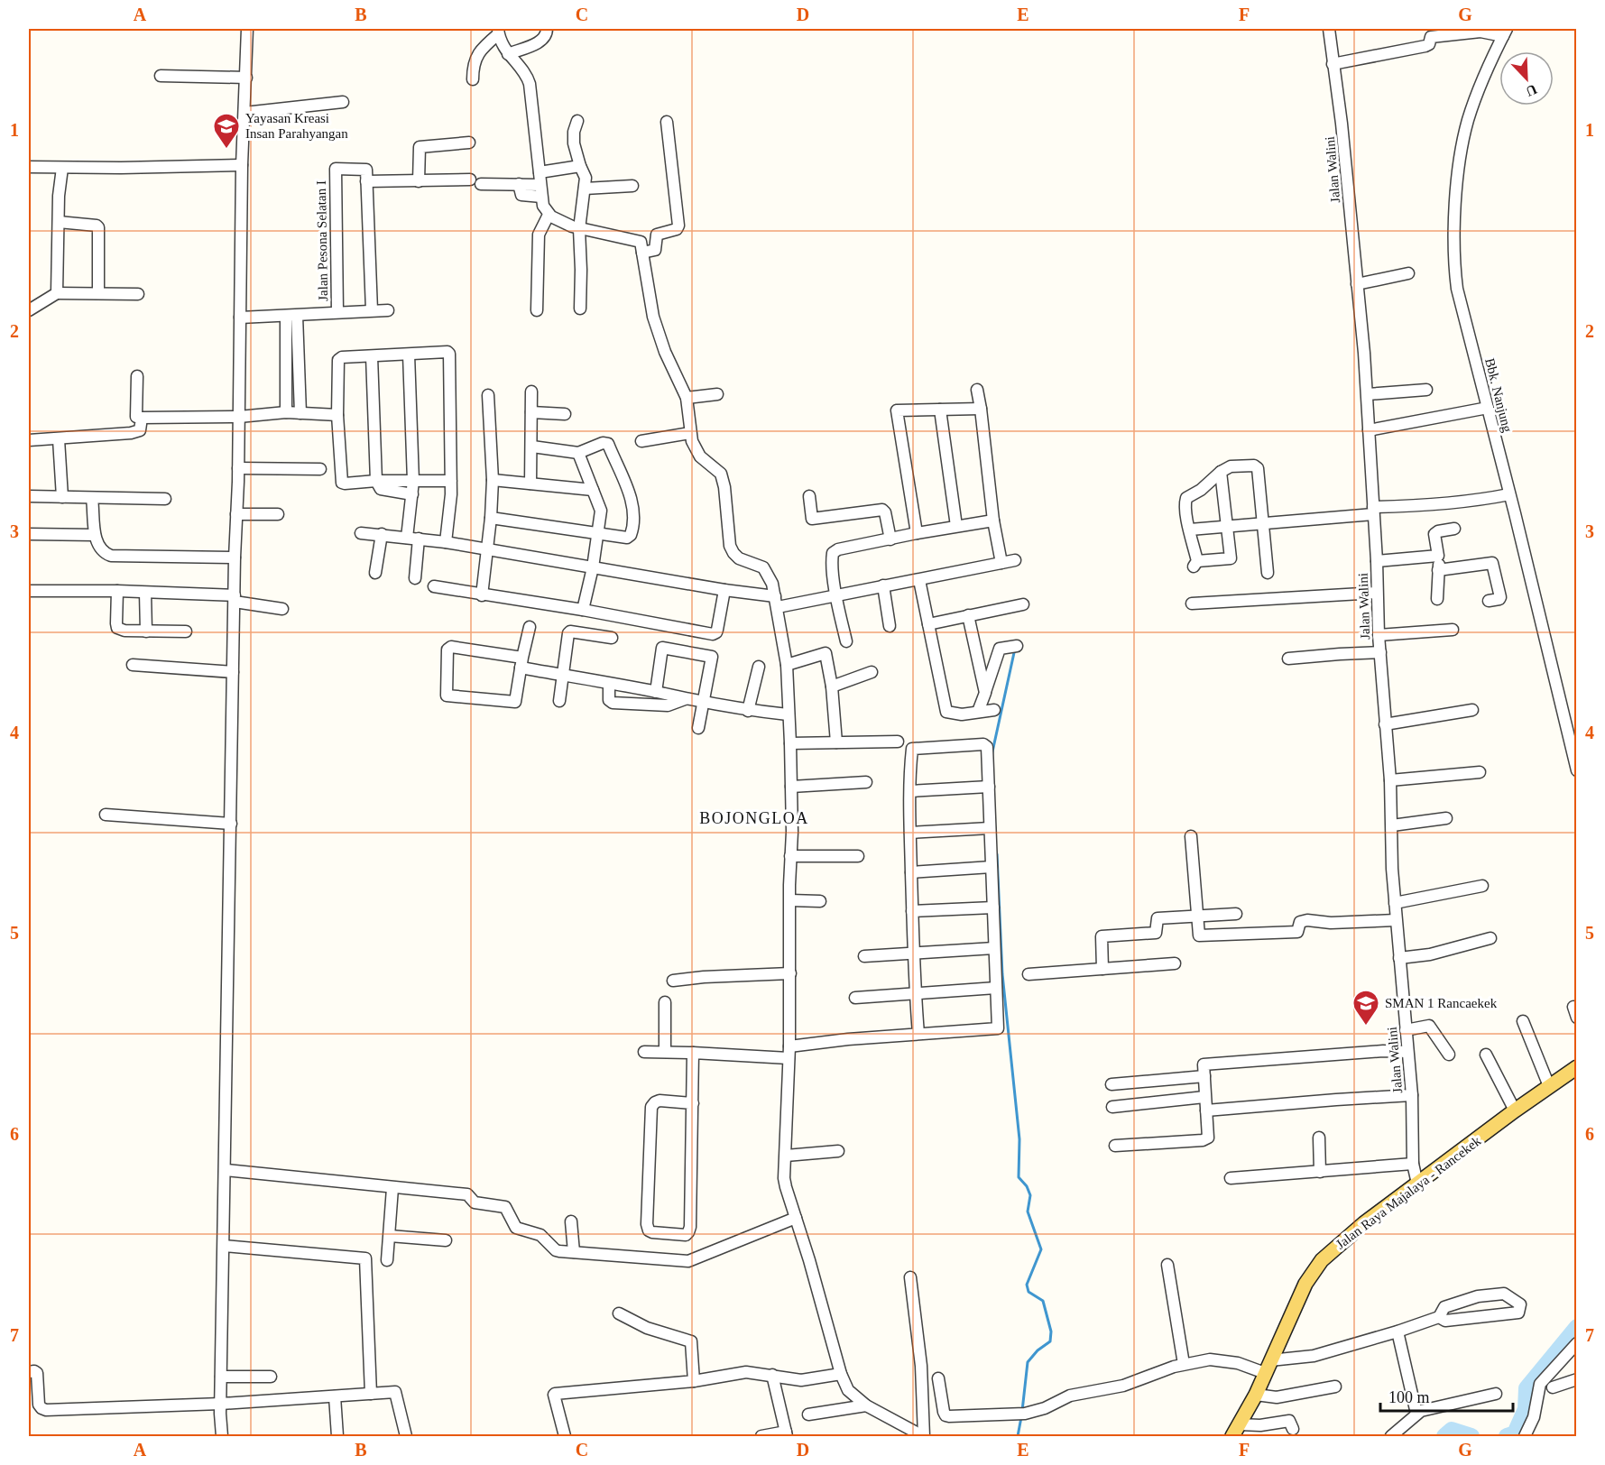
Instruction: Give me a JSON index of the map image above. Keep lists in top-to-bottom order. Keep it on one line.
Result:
{"streets":{"main road":["Jalan Raya Majalaya - Rancekek"],"street":["Jalan Walini","Jalan Pesona Selatan I","Bbk. Nanjung"]},"crossings":[["Jalan Walini","Jalan Raya Majalaya - Rancekek"]],"districts":["BOJONGLOA"],"places":{"school or university":["Yayasan Kreasi Insan Parahyangan","SMAN 1 Rancaekek"]},"scale_bar":"100 m","north":"bottom right","grid":{"columns":["A","B","C","D","E","F","G"],"rows":["1","2","3","4","5","6","7"]}}
